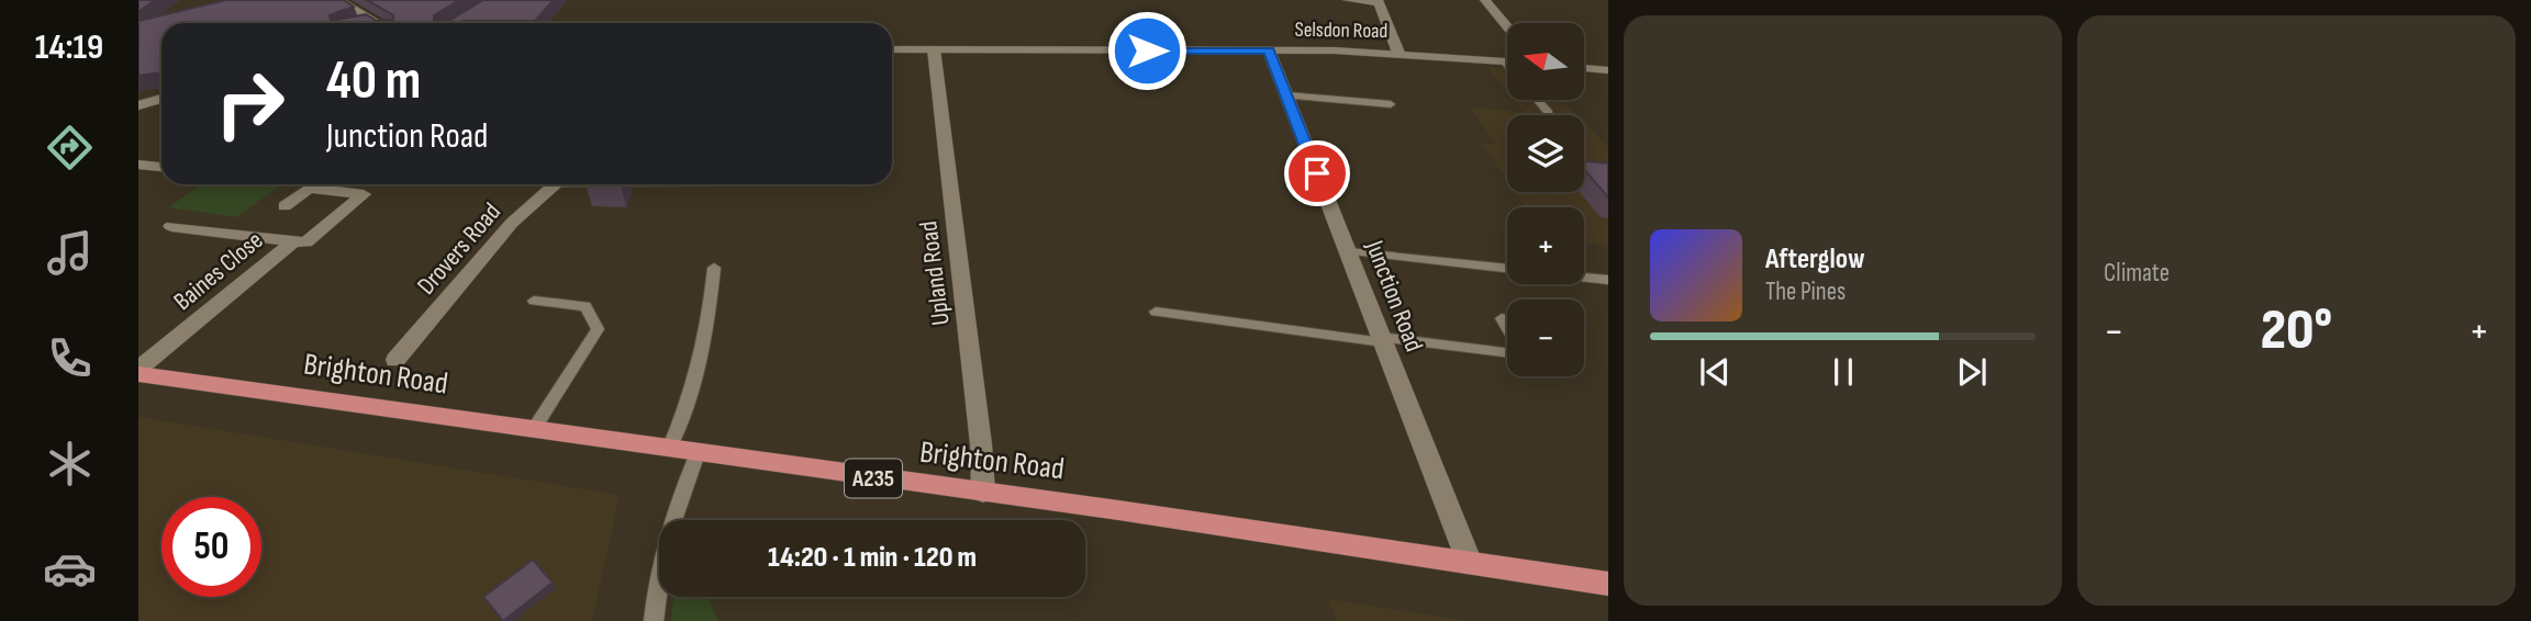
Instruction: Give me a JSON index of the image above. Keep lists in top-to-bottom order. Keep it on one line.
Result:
{"streets":{"main road":["Brighton Road","A235"],"street":["Selsdon Road","Drovers Road","Baines Close","Upland Road","Junction Road"]},"crossings":[["Selsdon Road","Upland Road"],["Selsdon Road","Junction Road"],["Baines Close","Brighton Road"],["Upland Road","Brighton Road"],["Junction Road","Brighton Road"]],"north":"left","page":{"tabs":"14:19","tile":"Climate","map_buttons":["+","−"],"turn":["40 m","Junction Road"],"song":["Afterglow","The Pines"],"heat":["−","20°","+"],"limit":"50","trip":"14:20 · 1 min · 120 m"}}
